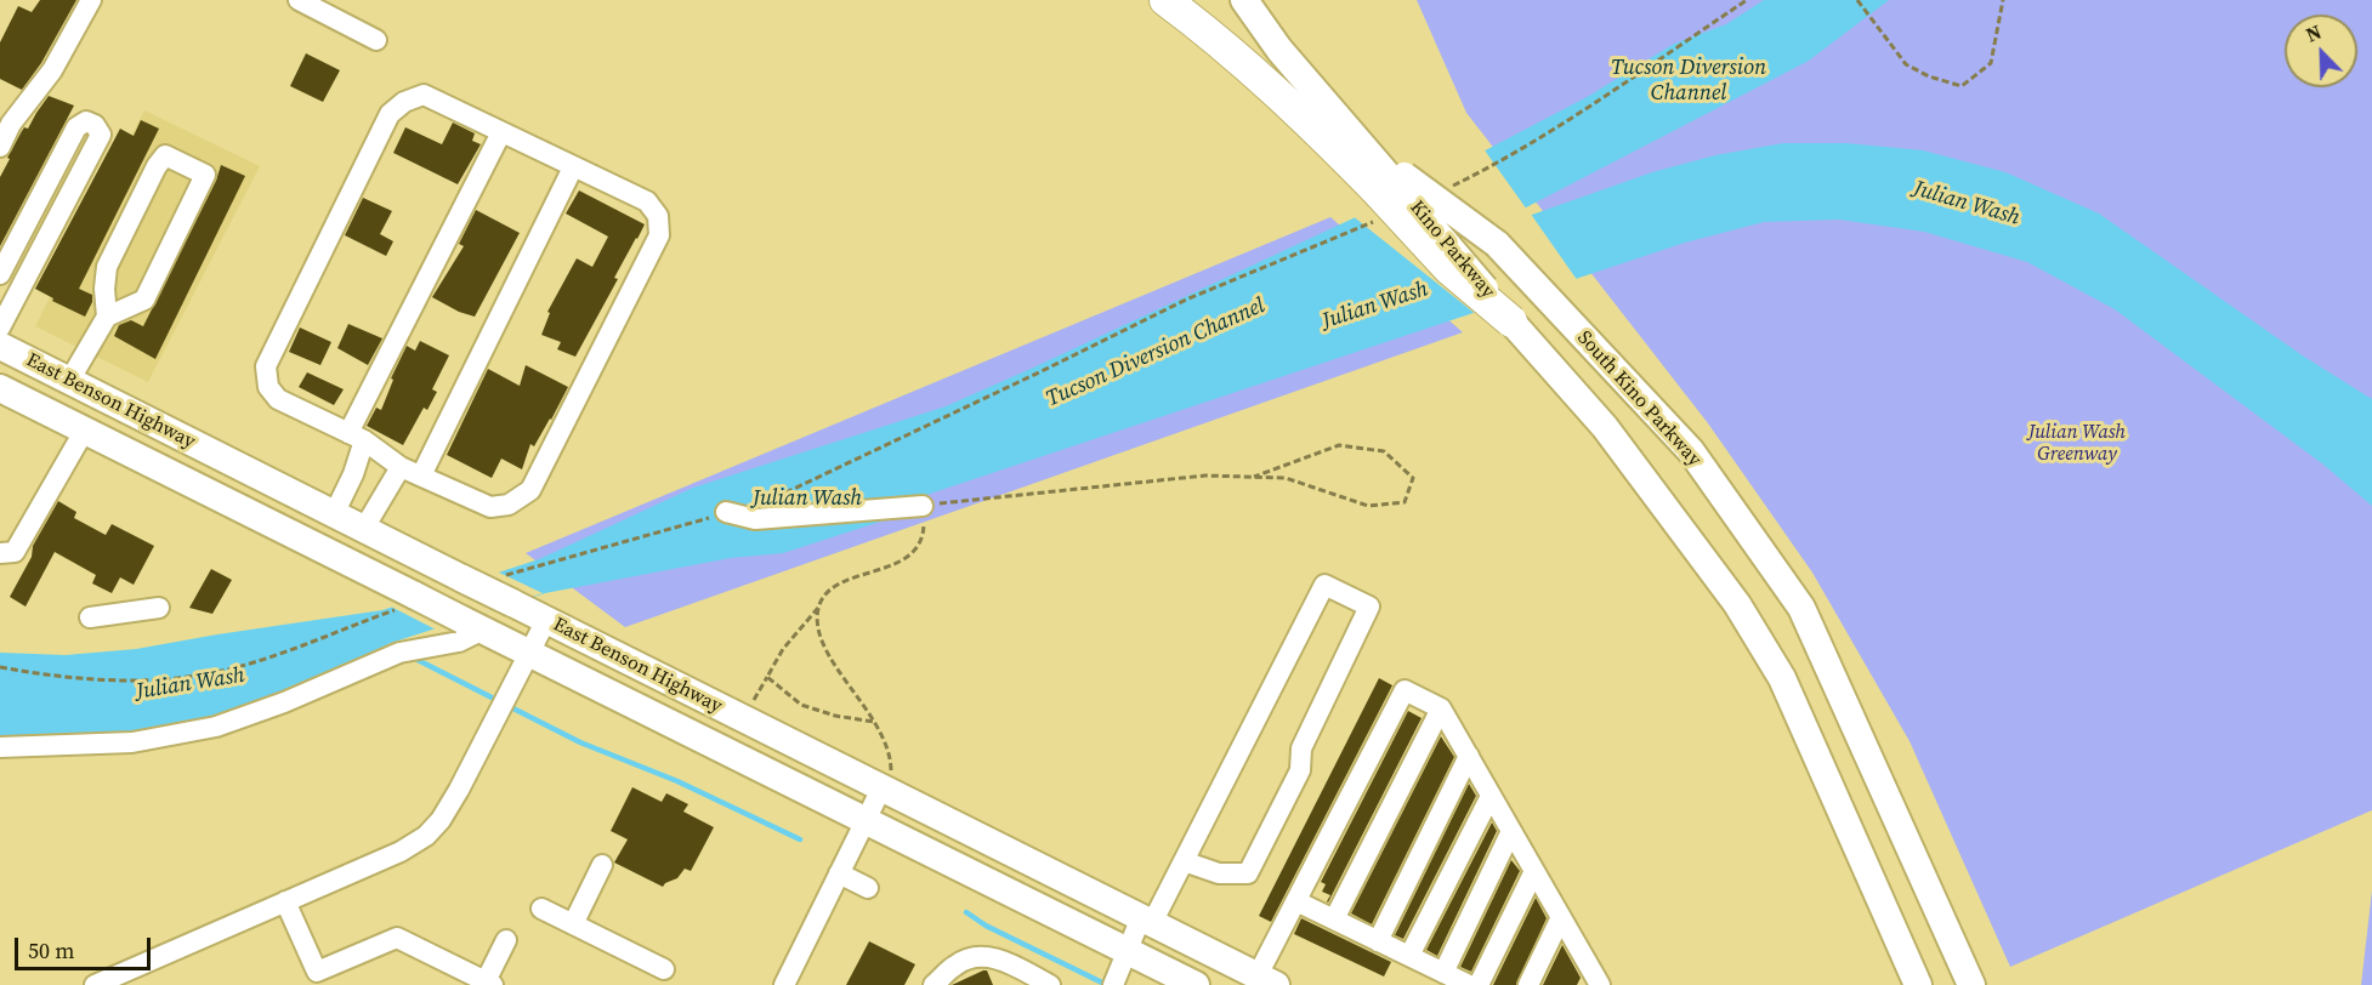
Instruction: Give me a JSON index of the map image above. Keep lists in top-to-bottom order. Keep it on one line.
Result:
{"streets":{"main road":["South Kino Parkway","East Benson Highway"]},"water":["Tucson Diversion Channel","Julian Wash"],"parks":["Julian Wash Greenway"],"scale_bar":"50 m","north":"top left"}
